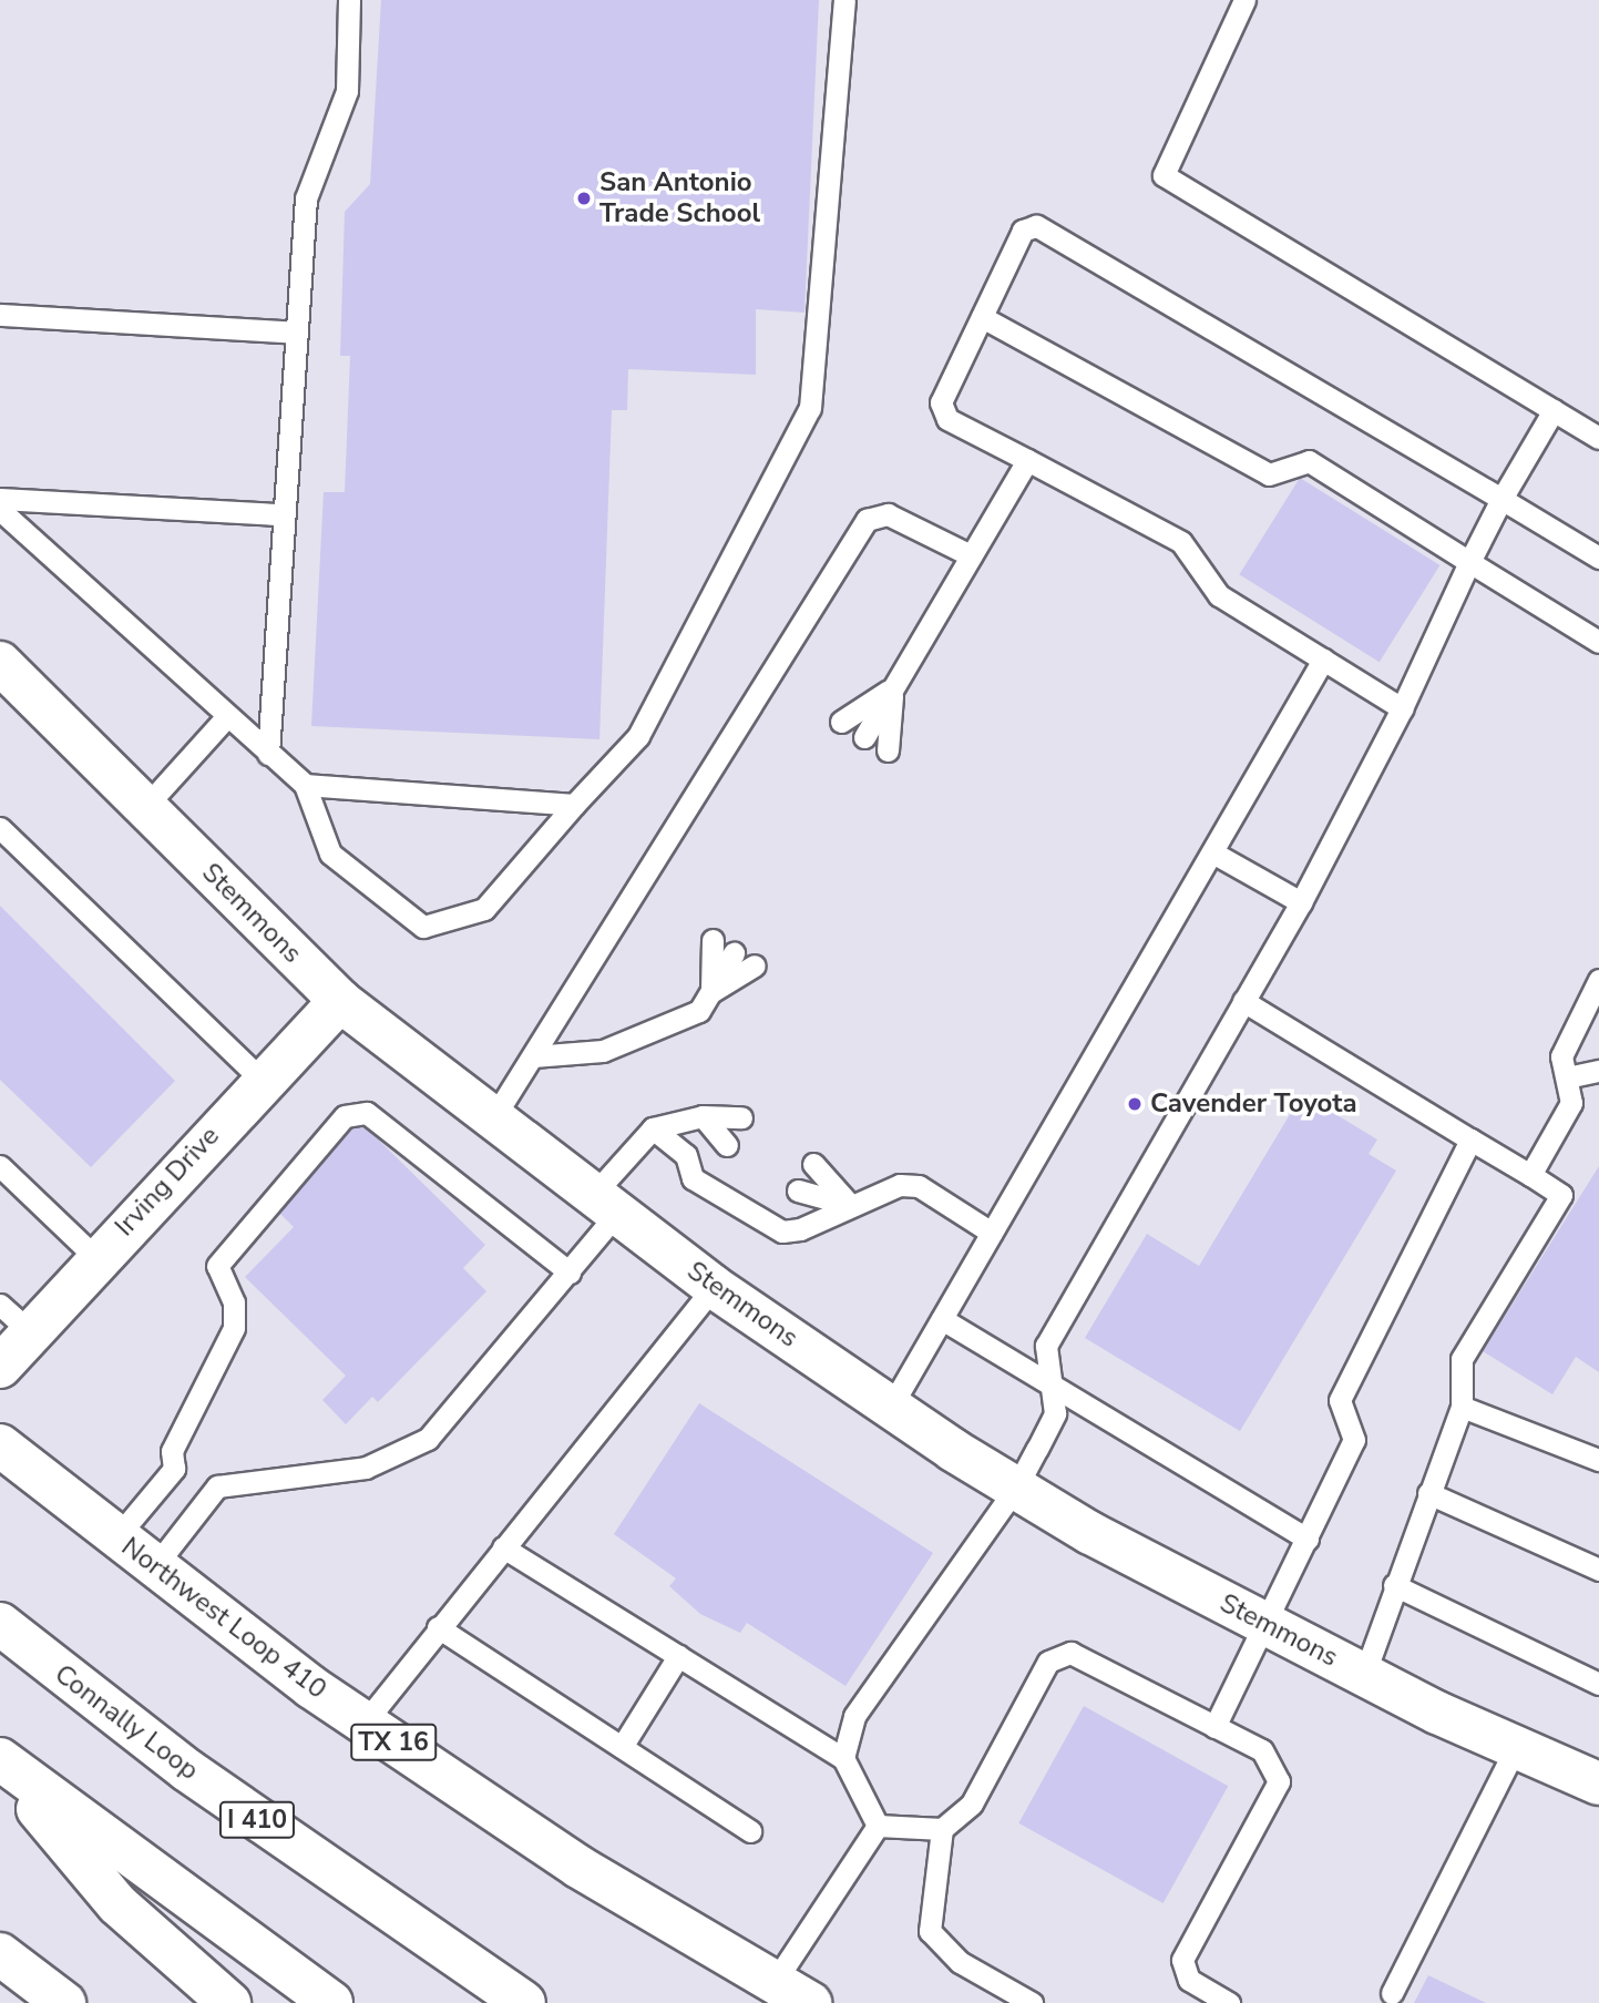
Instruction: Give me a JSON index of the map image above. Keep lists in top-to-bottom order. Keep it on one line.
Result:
{"streets":{"main road":["Stemmons","Irving Drive","Northwest Loop 410","Connally Loop","TX 16","I 410"]},"crossings":[["Stemmons","Irving Drive"]],"places":["San Antonio Trade School","Cavender Toyota"]}
